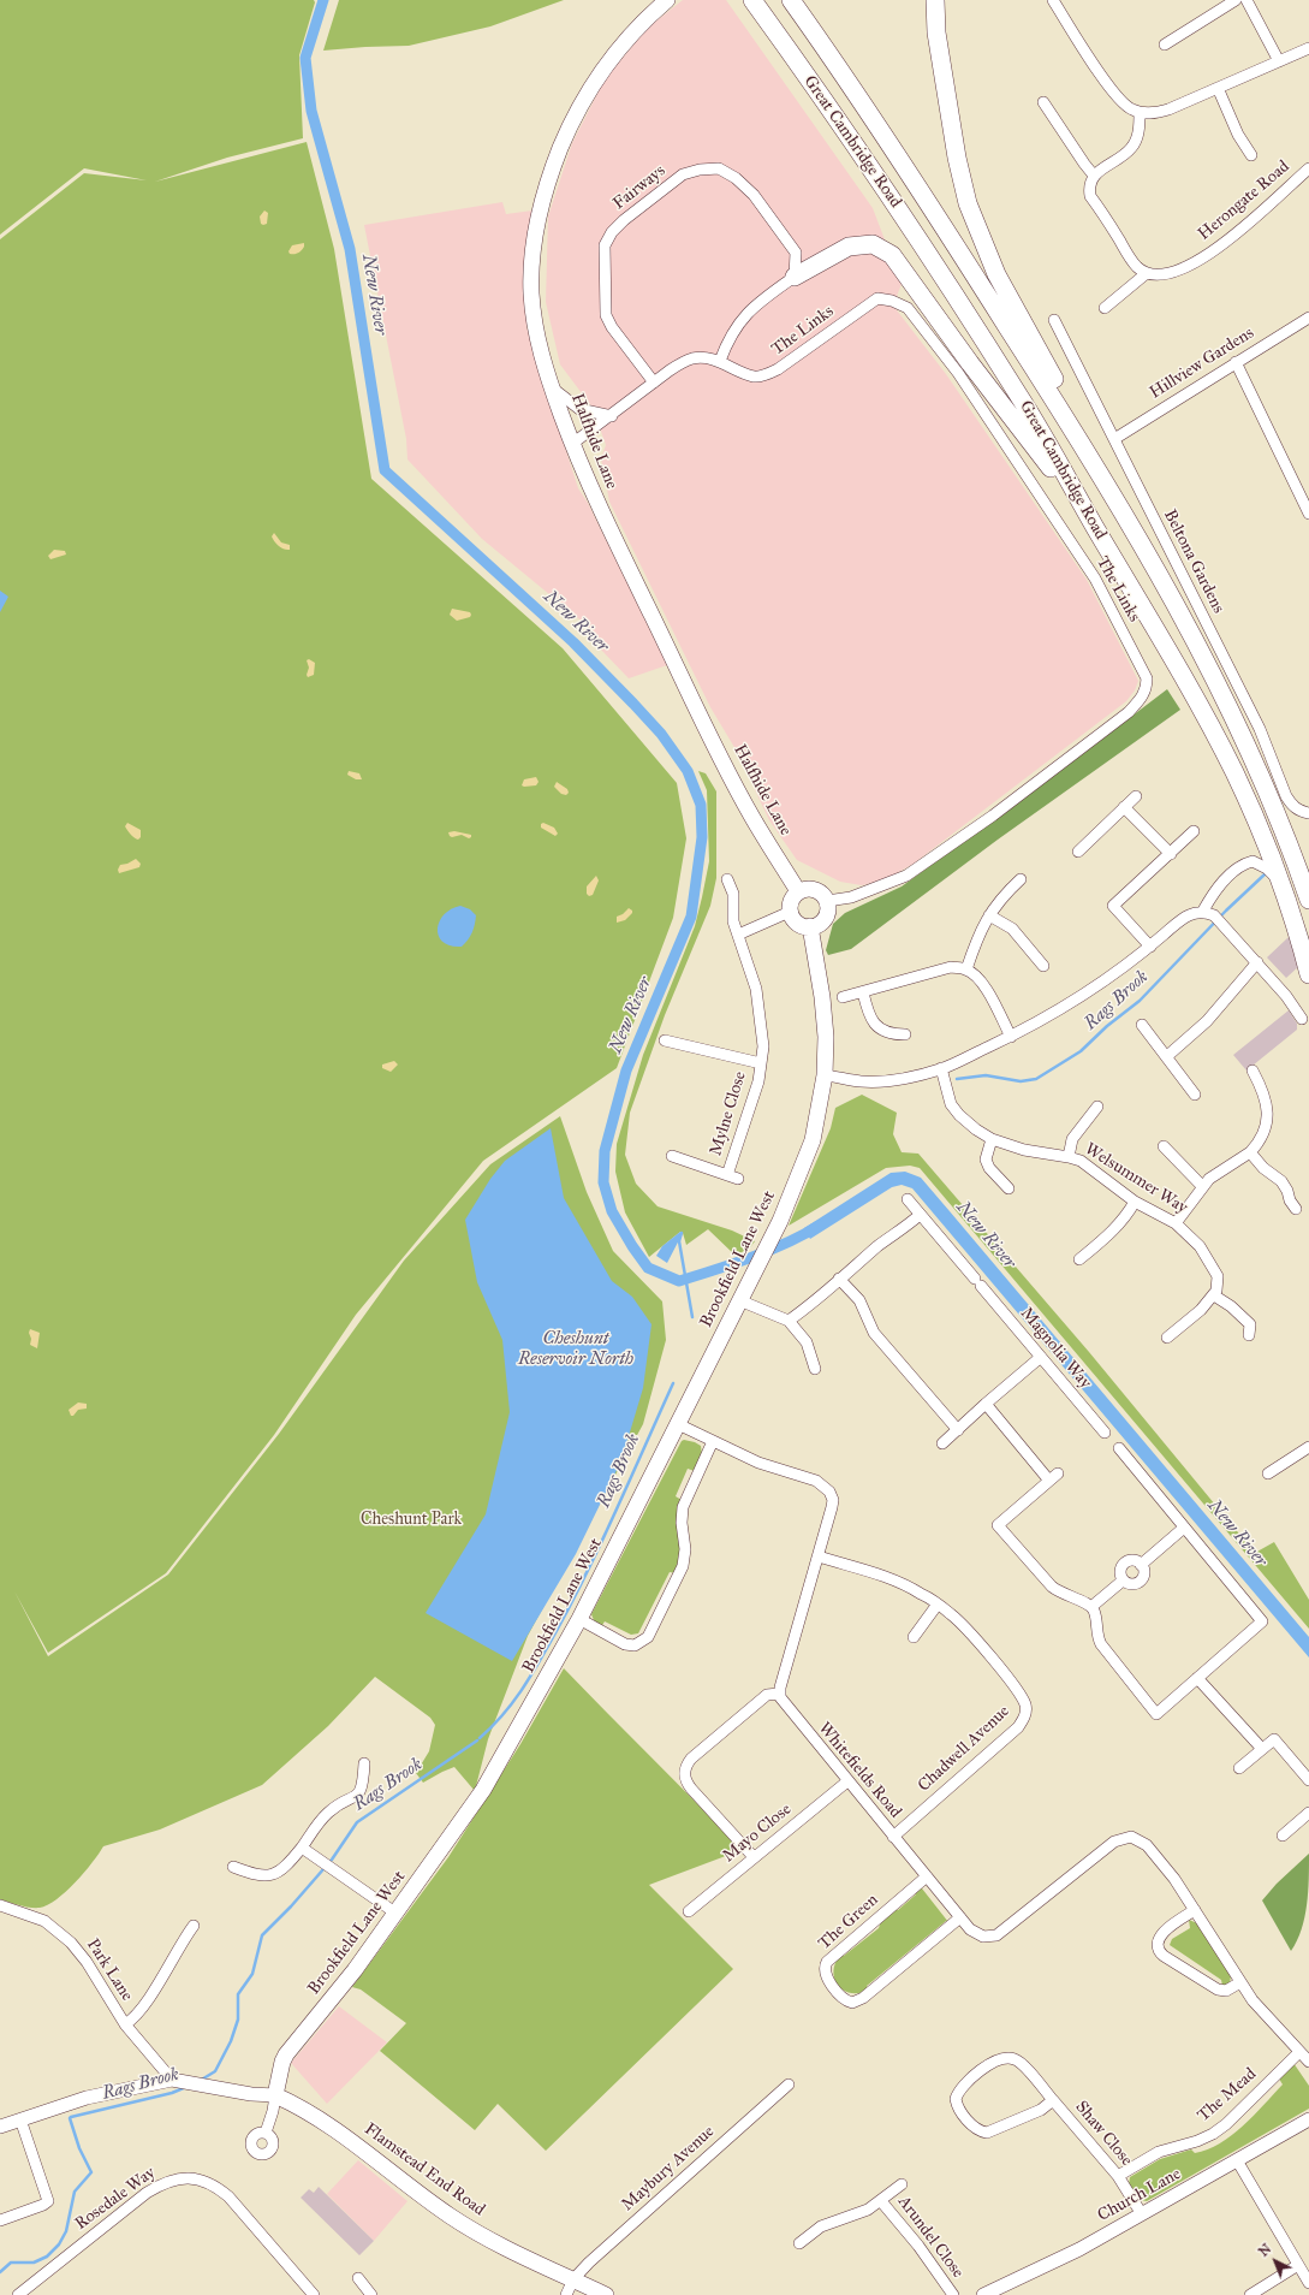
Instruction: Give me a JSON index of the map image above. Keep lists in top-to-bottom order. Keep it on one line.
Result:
{"streets":{"highway":["Great Cambridge Road"],"main road":["Halfhide Lane","Brookfield Lane West","Flamstead End Road"],"street":["Fairways","Herongate Road","The Links","Hillview Gardens","Beltona Gardens","Mylne Close","Welsummer Way","Magnolia Way","Chadwell Avenue","Whitefields Road","Mayo Close","The Green","Park Lane","The Mead","Shaw Close","Maybury Avenue","Church Lane","Rosedale Way","Arundel Close"]},"crossings":[["Fairways","The Links"],["The Links","Halfhide Lane"],["The Links","Brookfield Lane West"],["Hillview Gardens","Beltona Gardens"],["Halfhide Lane","Brookfield Lane West"],["Brookfield Lane West","Flamstead End Road"],["Chadwell Avenue","Whitefields Road"],["Whitefields Road","Mayo Close"],["Whitefields Road","The Green"],["Whitefields Road","The Mead"],["The Mead","Shaw Close"],["Shaw Close","Church Lane"],["Maybury Avenue","Flamstead End Road"]],"water":["New River","Rags Brook","Cheshunt Reservoir North"],"parks":["Cheshunt Park"],"north":"top left"}
